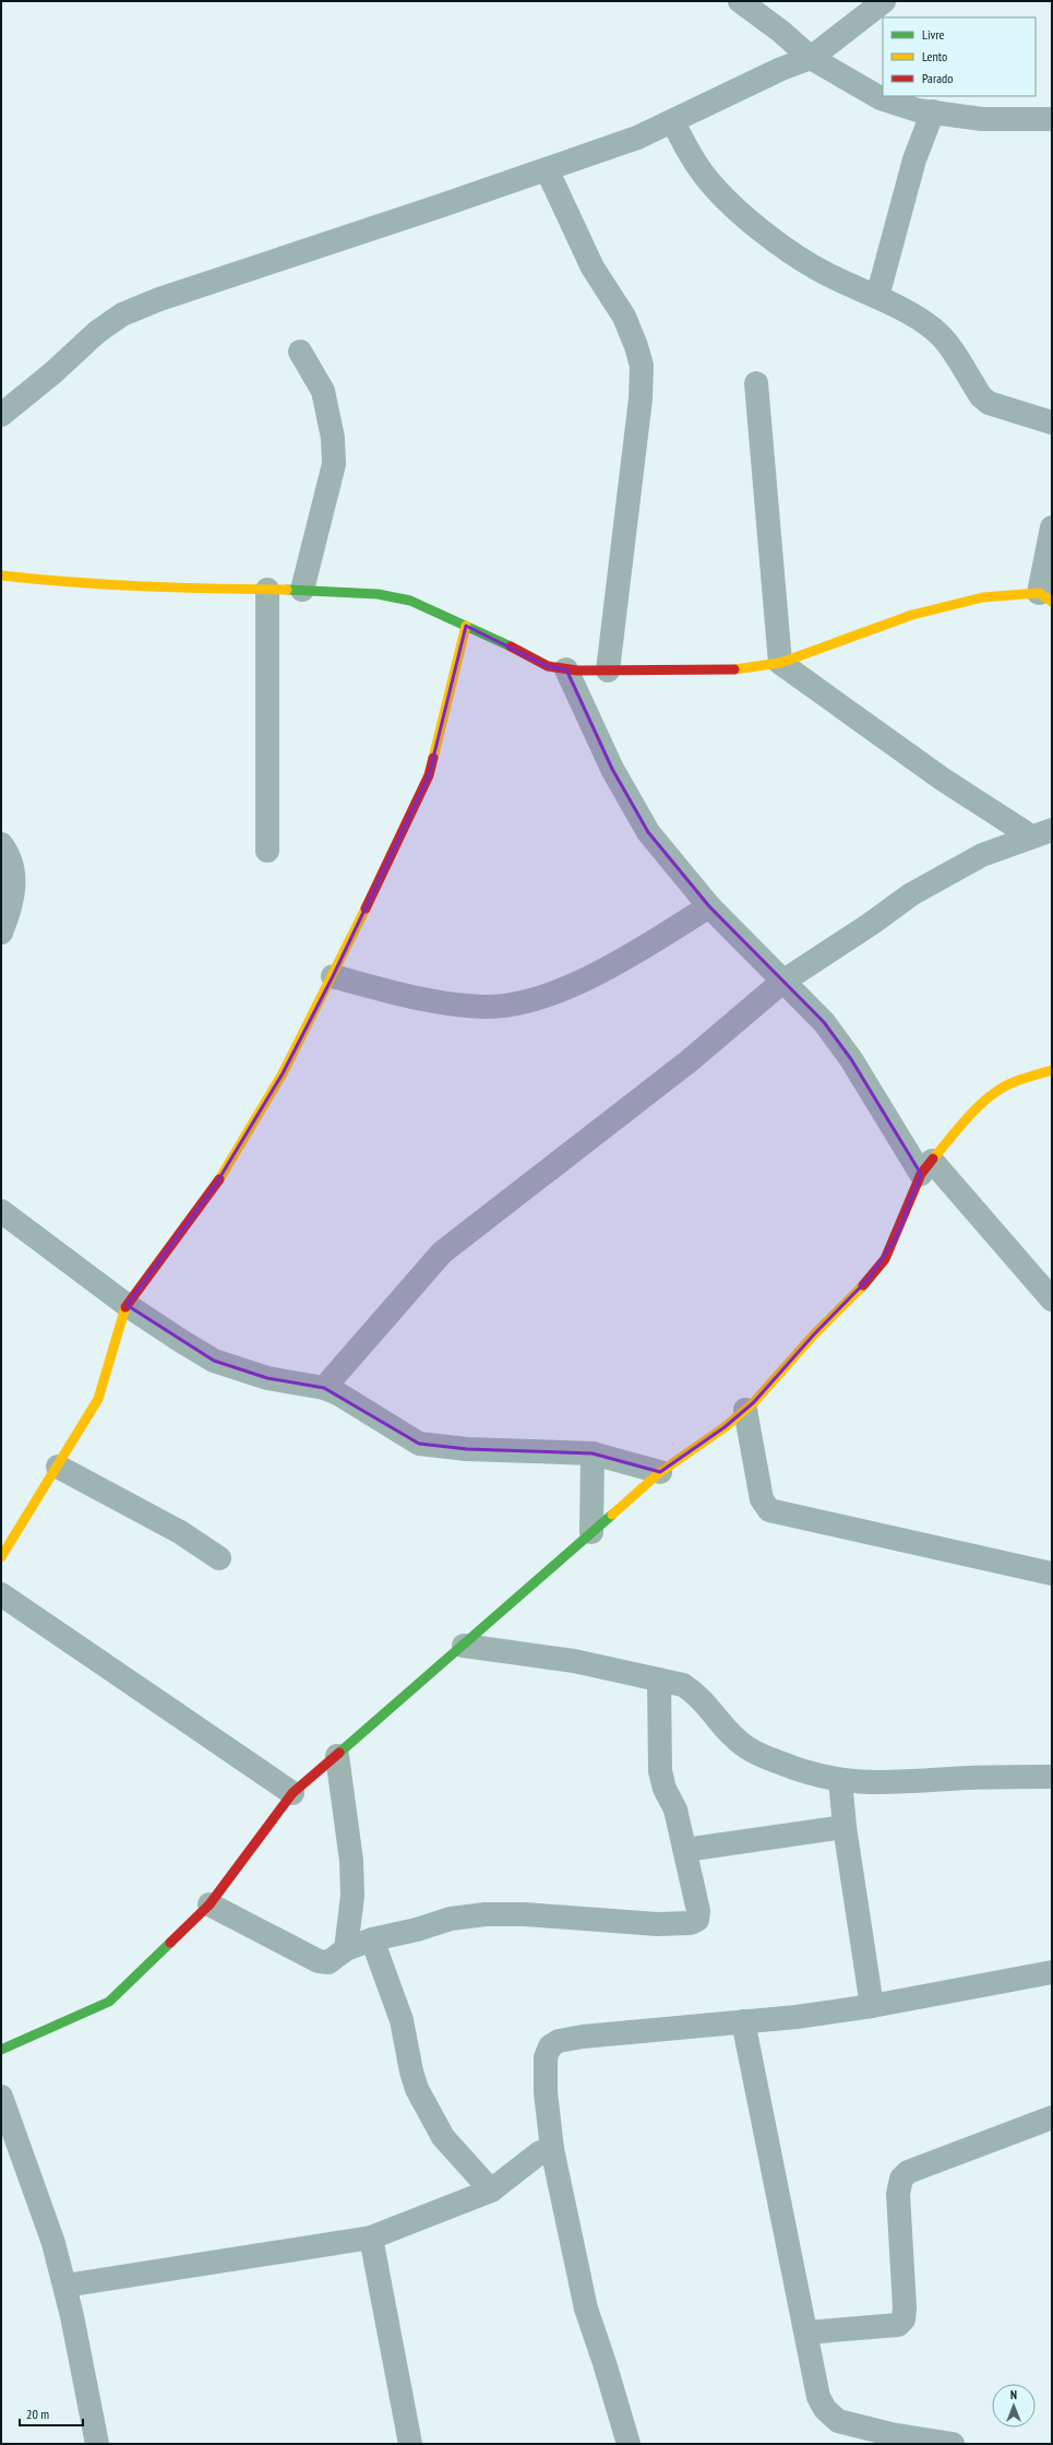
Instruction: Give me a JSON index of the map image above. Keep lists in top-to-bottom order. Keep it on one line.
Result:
{"legend":["Livre","Lento","Parado"],"scale_bar":"20 m","north":"top"}
